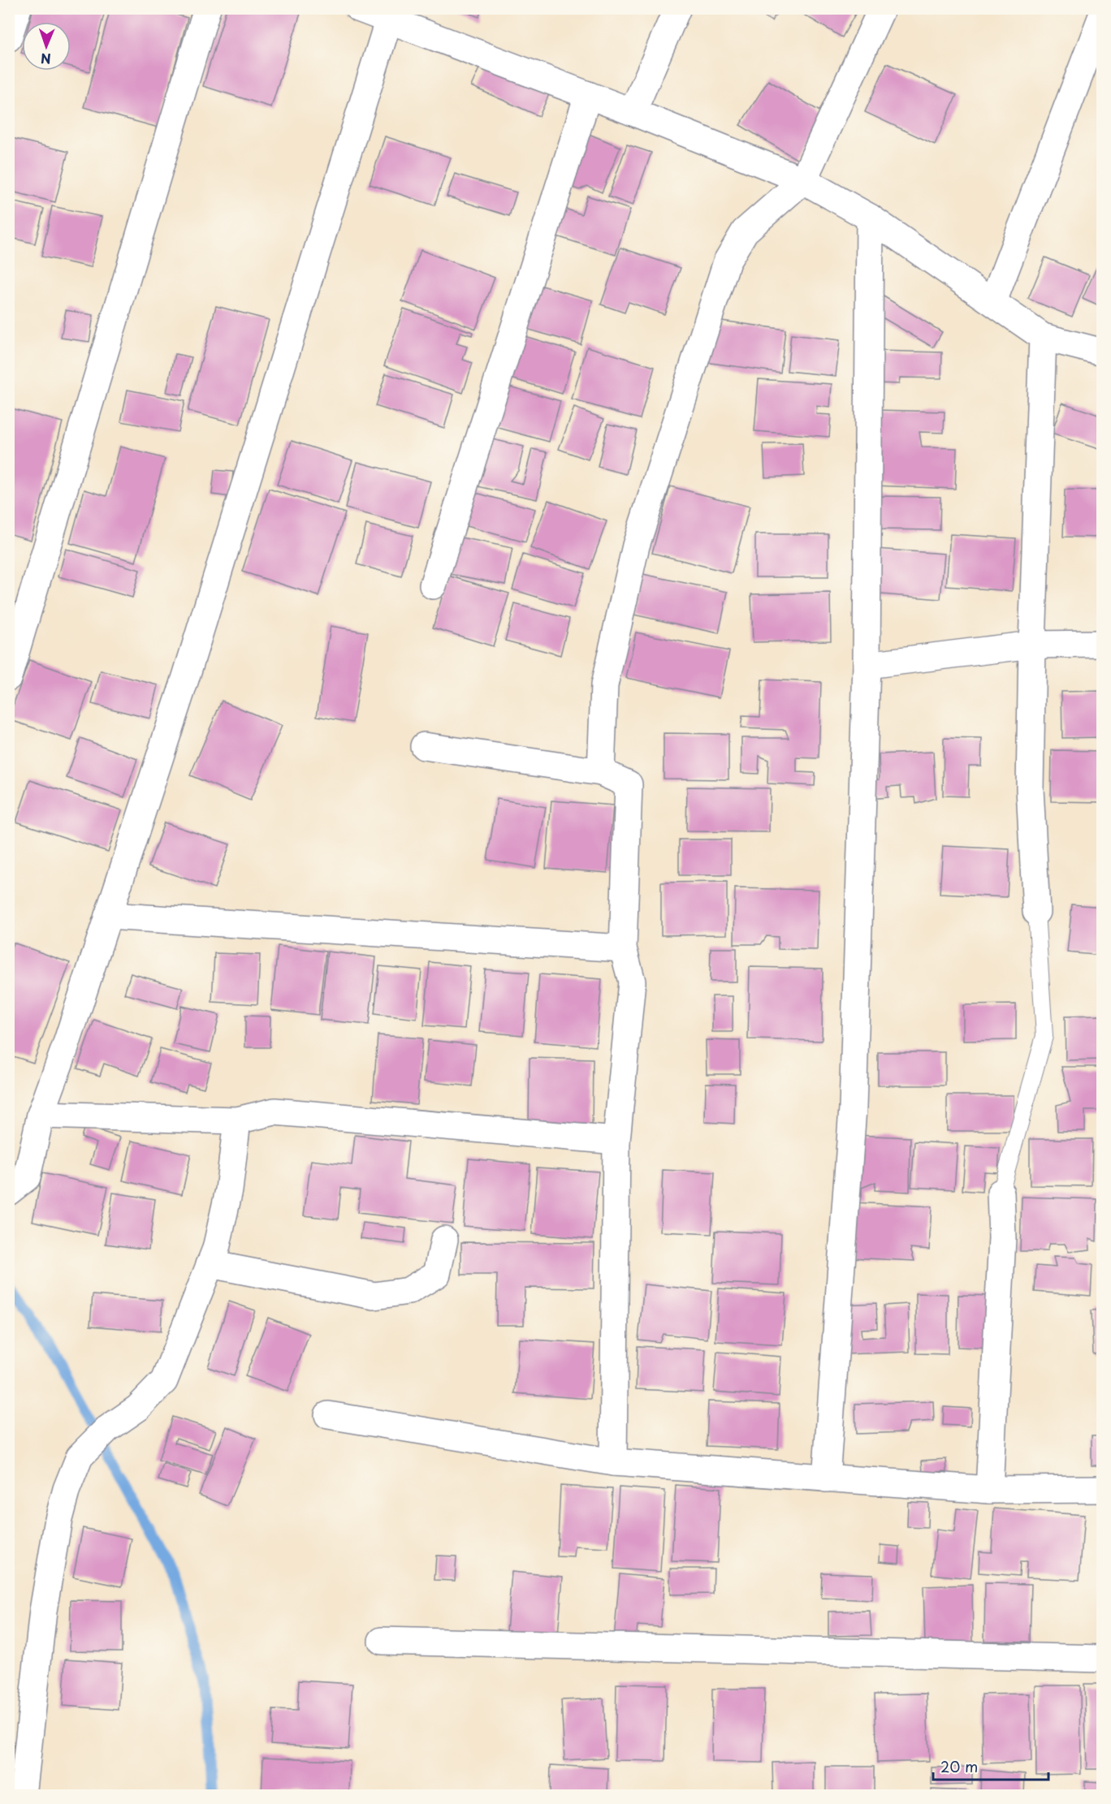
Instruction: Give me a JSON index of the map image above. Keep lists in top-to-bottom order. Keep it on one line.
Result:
{"scale_bar":"20 m","north":"bottom"}
